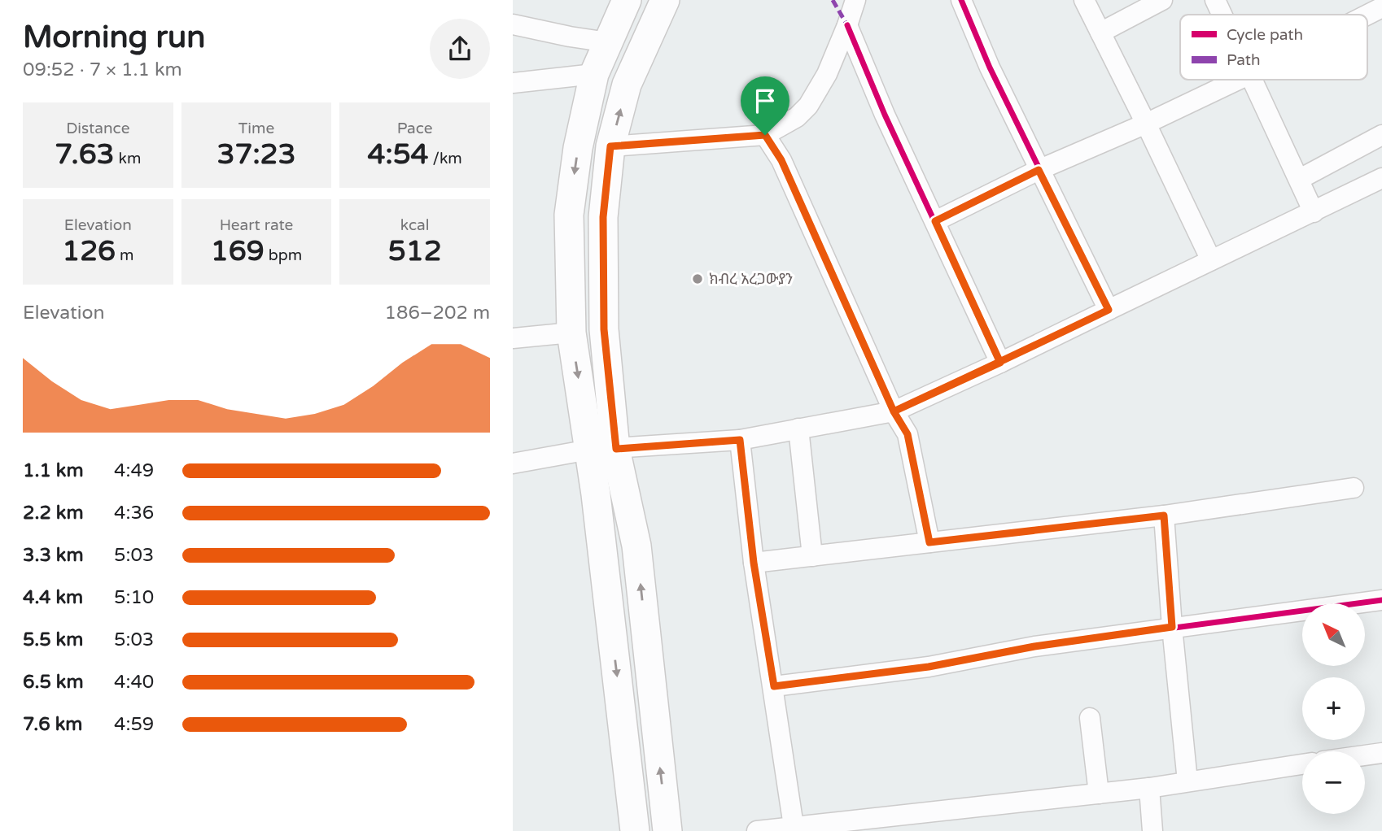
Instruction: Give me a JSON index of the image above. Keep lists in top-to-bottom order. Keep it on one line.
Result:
{"places":["ክብረ አረጋውያን"],"legend":["Cycle path","Path"],"north":"top left","page":{"heading":["Morning run","09:52 · 7 × 1.1 km"],"stats":[["Distance","7.63 km"],["Time","37:23"],["Pace","4:54 /km"],["Elevation","126 m"],["Heart rate","169 bpm"],["kcal","512"]],"chart":["Elevation","186–202 m"],"list":[{"name":"1.1 km","note":"4:49"},{"name":"2.2 km","note":"4:36"},{"name":"3.3 km","note":"5:03"},{"name":"4.4 km","note":"5:10"},{"name":"5.5 km","note":"5:03"},{"name":"6.5 km","note":"4:40"},{"name":"7.6 km","note":"4:59"}],"map_buttons":["+","−"]}}
